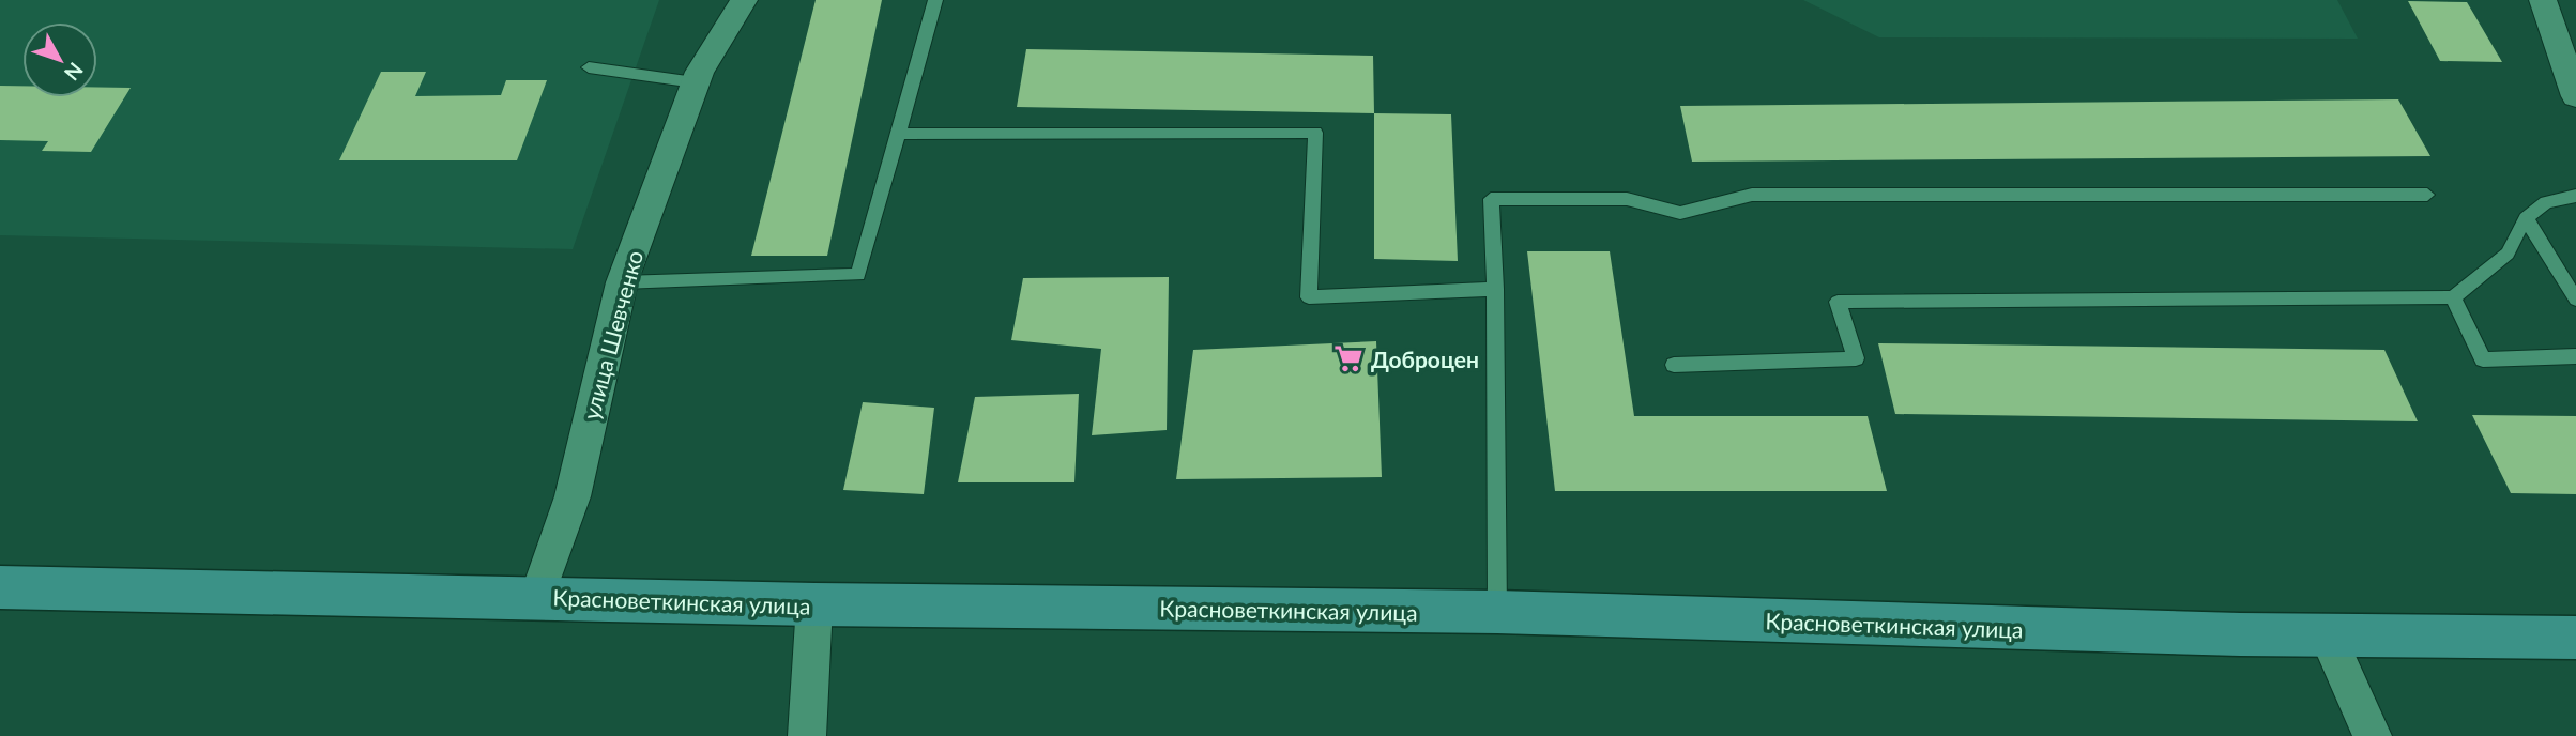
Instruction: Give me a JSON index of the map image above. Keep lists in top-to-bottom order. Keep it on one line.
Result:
{"streets":{"main road":["Красноветкинская улица"],"street":["улица Шевченко"]},"crossings":[["улица Шевченко","Красноветкинская улица"]],"places":{"supermarket":["Доброцен"]},"north":"bottom right"}
